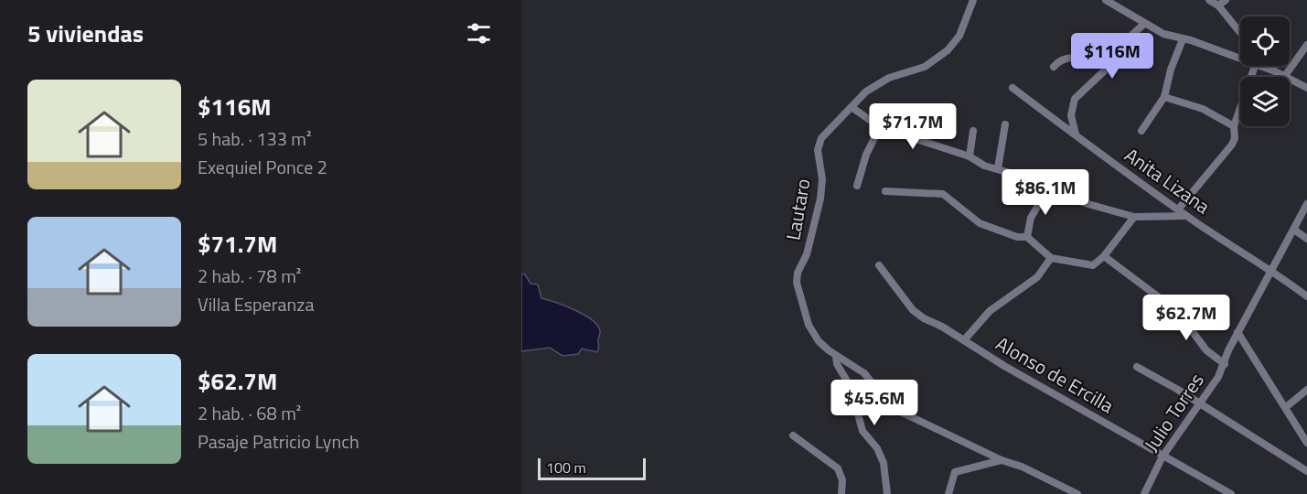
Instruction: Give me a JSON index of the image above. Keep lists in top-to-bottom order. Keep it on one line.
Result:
{"streets":{"street":["Anita Lizana","Lautaro","Alonso de Ercilla","Julio Torres"]},"crossings":[["Anita Lizana","Julio Torres"],["Alonso de Ercilla","Julio Torres"]],"scale_bar":"100 m","page":{"heading":"5 viviendas","price":["$116M","$71.7M","$86.1M","$62.7M","$45.6M"],"list":[{"name":"$116M","note":"5 hab. · 133 m² · Exequiel Ponce 2"},{"name":"$71.7M","note":"2 hab. · 78 m² · Villa Esperanza"},{"name":"$62.7M","note":"2 hab. · 68 m² · Pasaje Patricio Lynch"}],"scale":"100 m"}}
